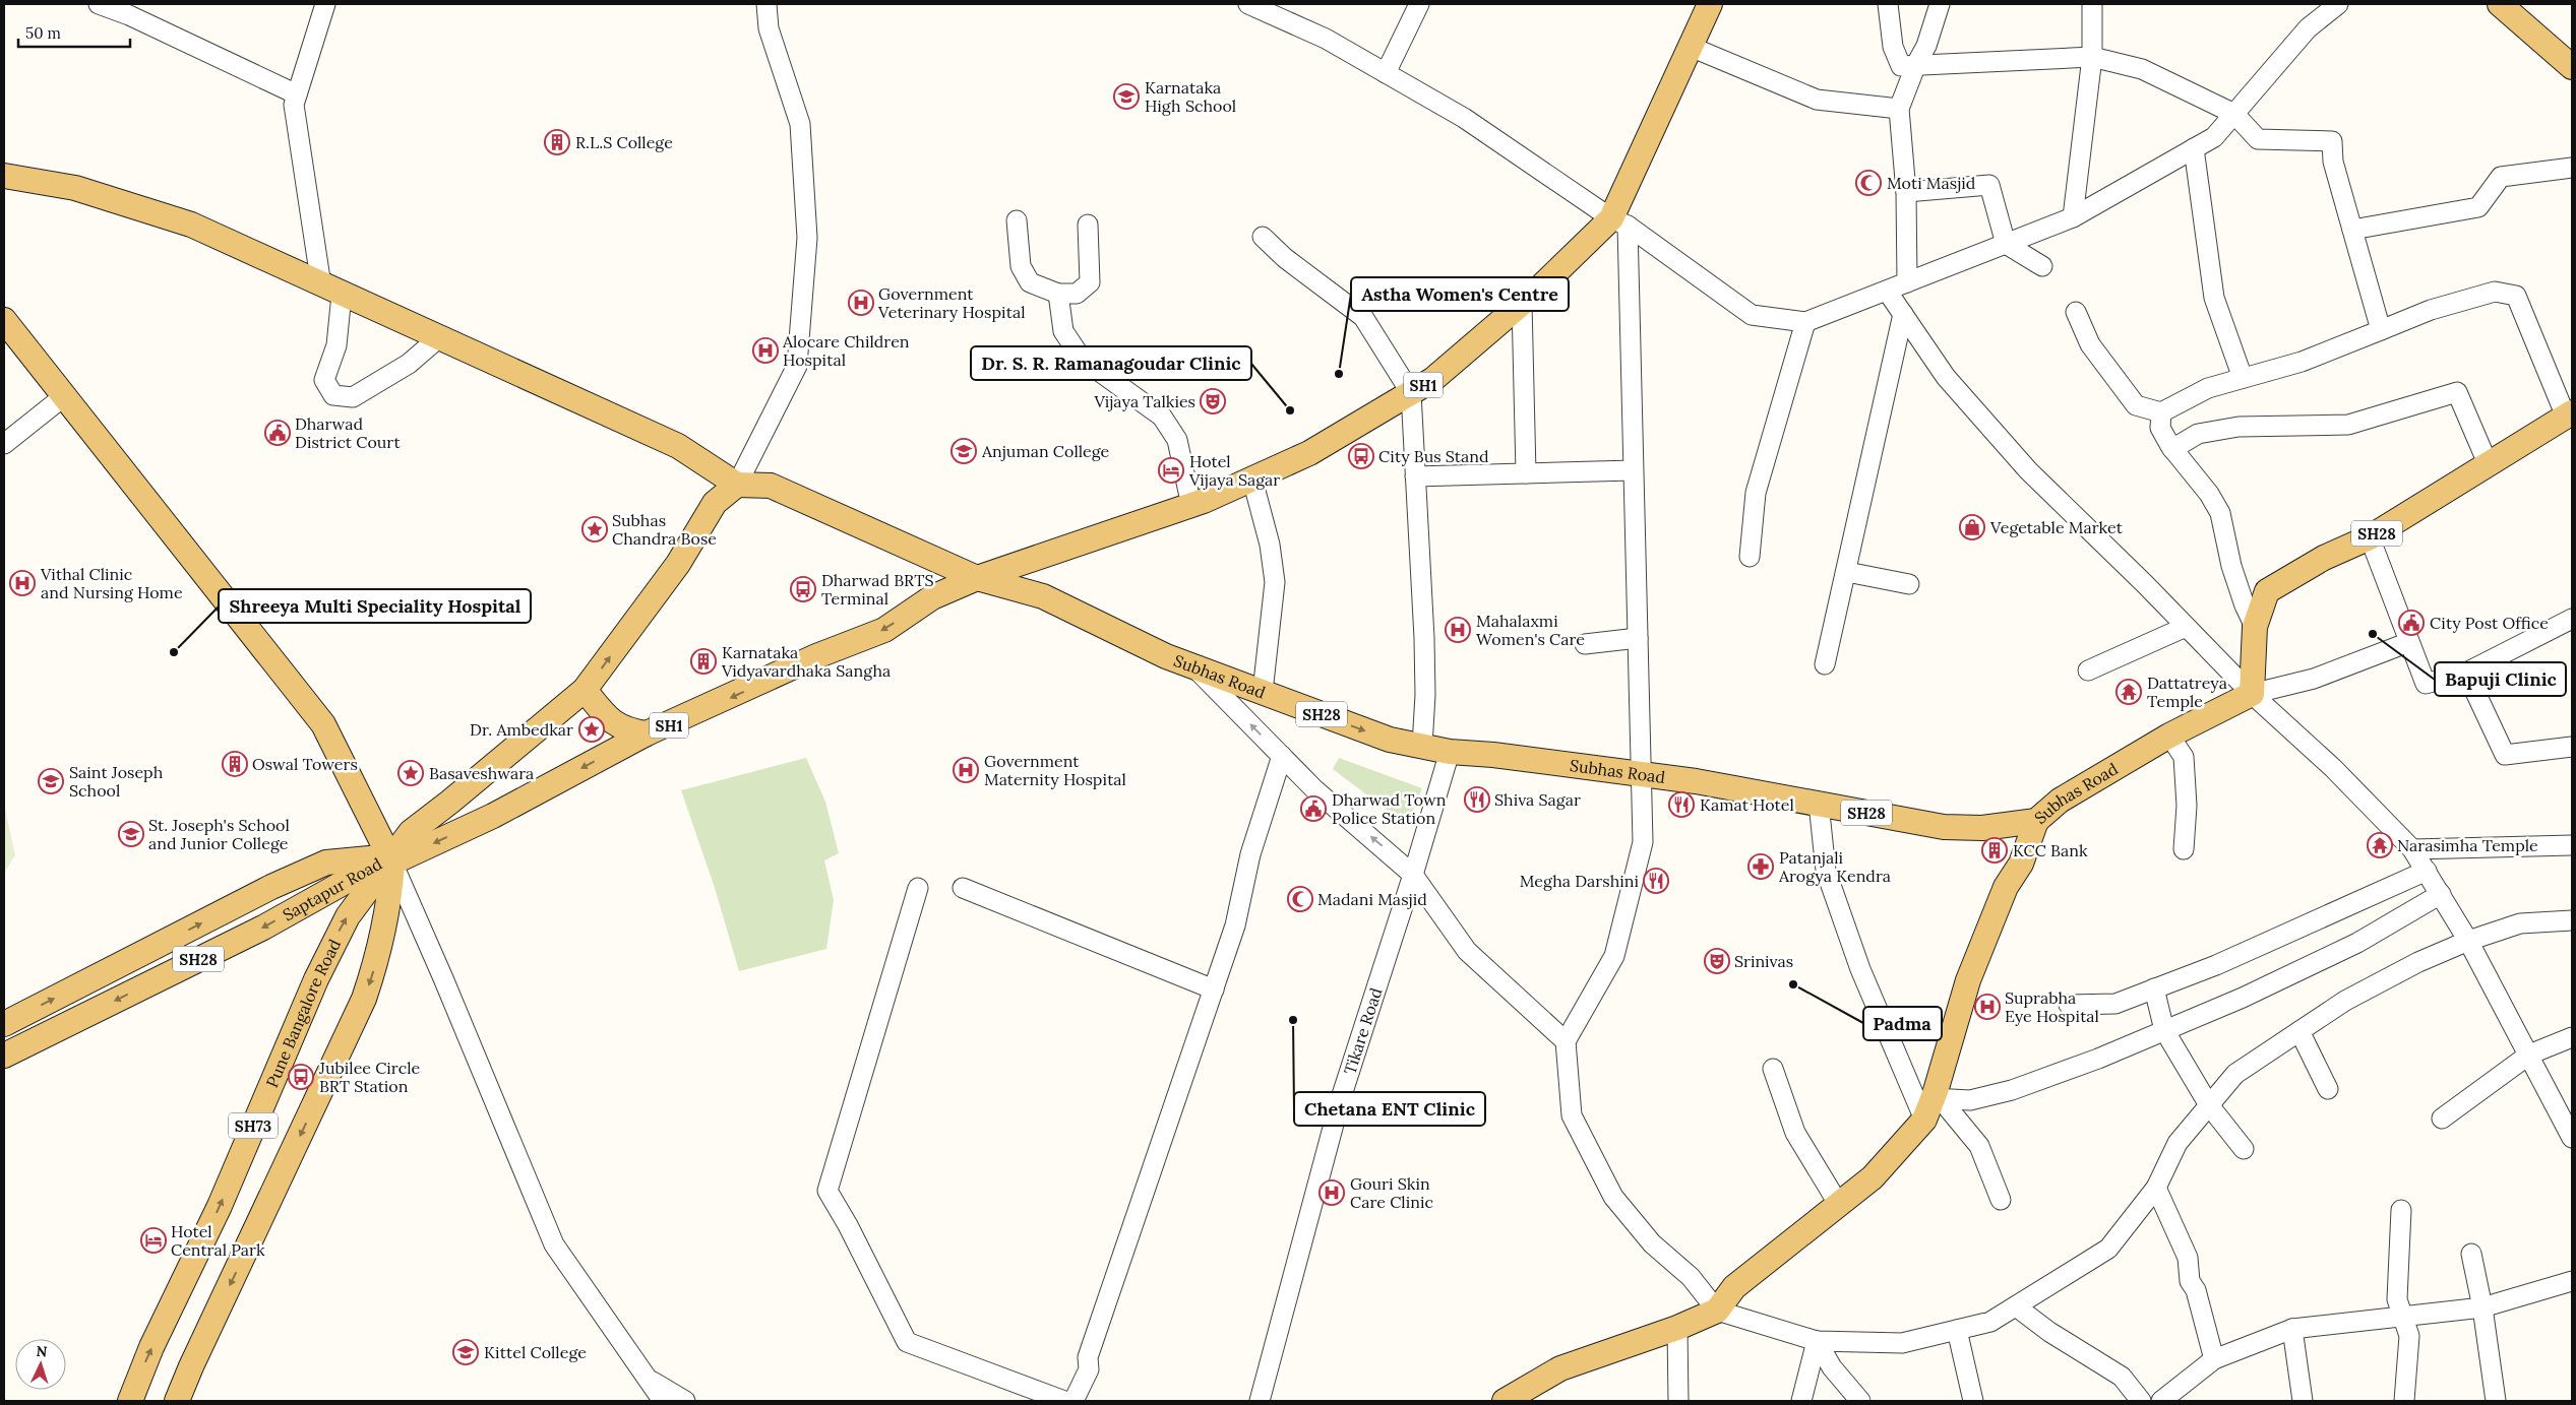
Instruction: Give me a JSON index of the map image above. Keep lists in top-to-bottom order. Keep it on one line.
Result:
{"streets":{"main road":["SH1","SH28","Subhas Road","Saptapur Road","Pune Bangalore Road","SH73"],"street":["Tikare Road"]},"crossings":[["SH1","Subhas Road"],["SH1","Saptapur Road"],["SH1","Pune Bangalore Road"],["SH1","SH73"],["SH28","Subhas Road"],["Subhas Road","Pune Bangalore Road"],["Subhas Road","Tikare Road"],["Saptapur Road","Pune Bangalore Road"],["Saptapur Road","SH73"],["Pune Bangalore Road","SH73"]],"places":{"school or university":["Karnataka High School","Anjuman College","Saint Joseph School","St. Joseph's School and Junior College","Kittel College"],"building":["R.L.S College","Karnataka Vidyavardhaka Sangha","Oswal Towers","KCC Bank"],"mosque":["Moti Masjid","Madani Masjid"],"hospital":["Government Veterinary Hospital","Alocare Children Hospital","Vithal Clinic and Nursing Home","Mahalaxmi Women's Care","Government Maternity Hospital","Suprabha Eye Hospital","Gouri Skin Care Clinic"],"other":["Astha Women's Centre","Dr. S. R. Ramanagoudar Clinic","Bapuji Clinic","Shreeya Multi Speciality Hospital","Padma","Chetana ENT Clinic"],"theatre":["Vijaya Talkies","Srinivas"],"public building":["Dharwad District Court","City Post Office","Dharwad Town Police Station"],"bus stop":["City Bus Stand","Dharwad BRTS Terminal","Jubilee Circle BRT Station"],"hotel":["Hotel Vijaya Sagar","Hotel Central Park"],"shop":["Vegetable Market"],"place":["Subhas Chandra Bose","Dr. Ambedkar","Basaveshwara"],"temple":["Dattatreya Temple","Narasimha Temple"],"restaurant":["Shiva Sagar","Kamat Hotel","Megha Darshini"],"pharmacy":["Patanjali Arogya Kendra"]},"scale_bar":"50 m","north":"top"}
